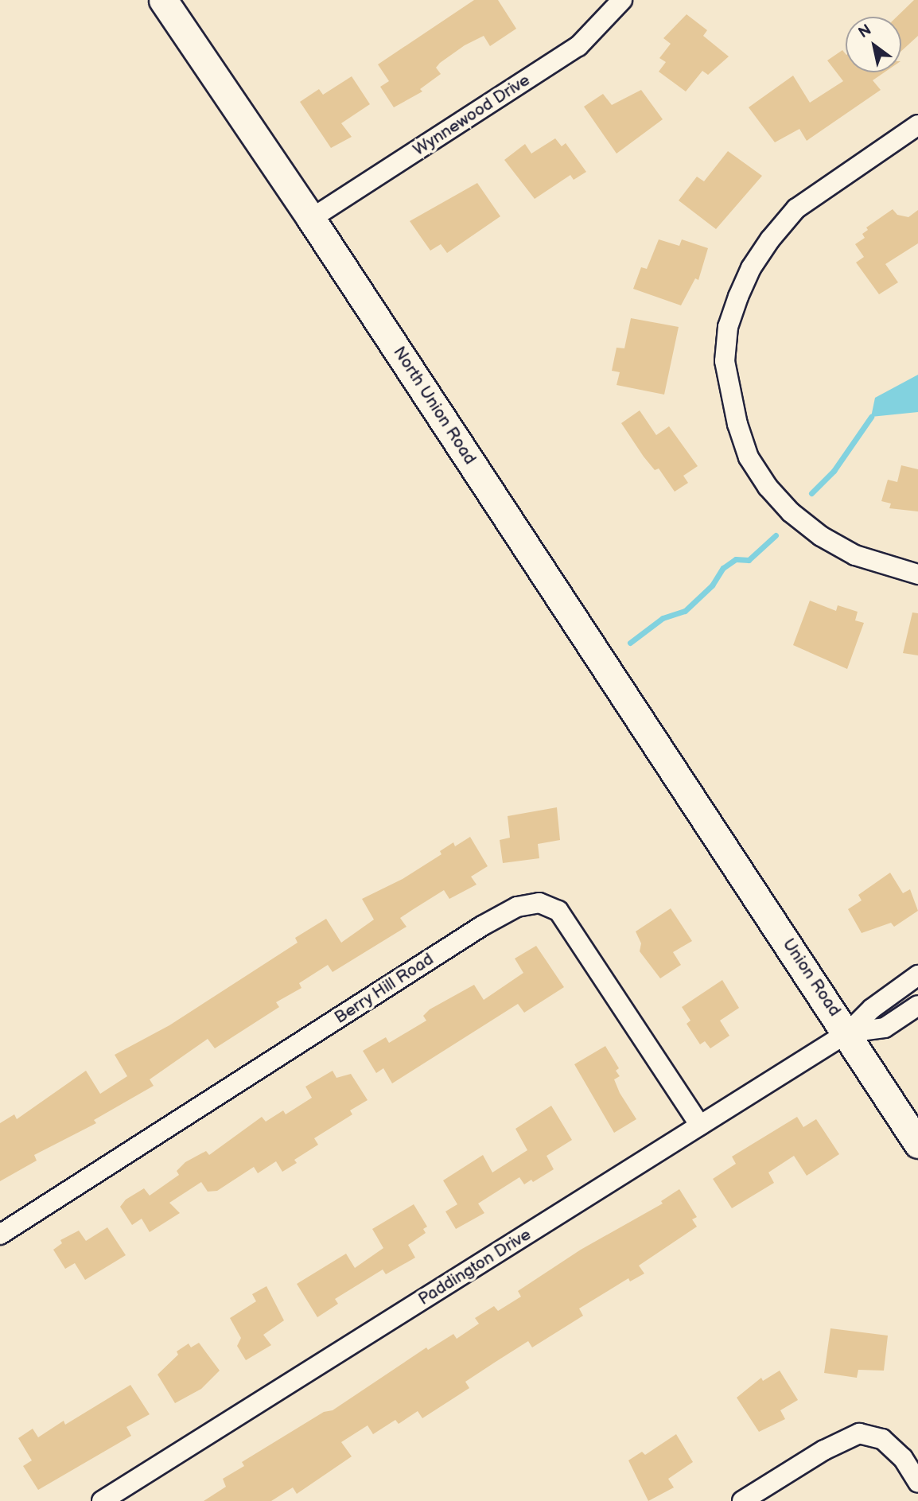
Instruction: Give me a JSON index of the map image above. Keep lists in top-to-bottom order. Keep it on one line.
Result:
{"streets":{"main road":["North Union Road","Union Road"],"street":["Wynnewood Drive","Berry Hill Road","Paddington Drive"]},"crossings":[["Wynnewood Drive","North Union Road"],["North Union Road","Union Road"],["Union Road","Paddington Drive"],["Berry Hill Road","Paddington Drive"]],"north":"top left"}
